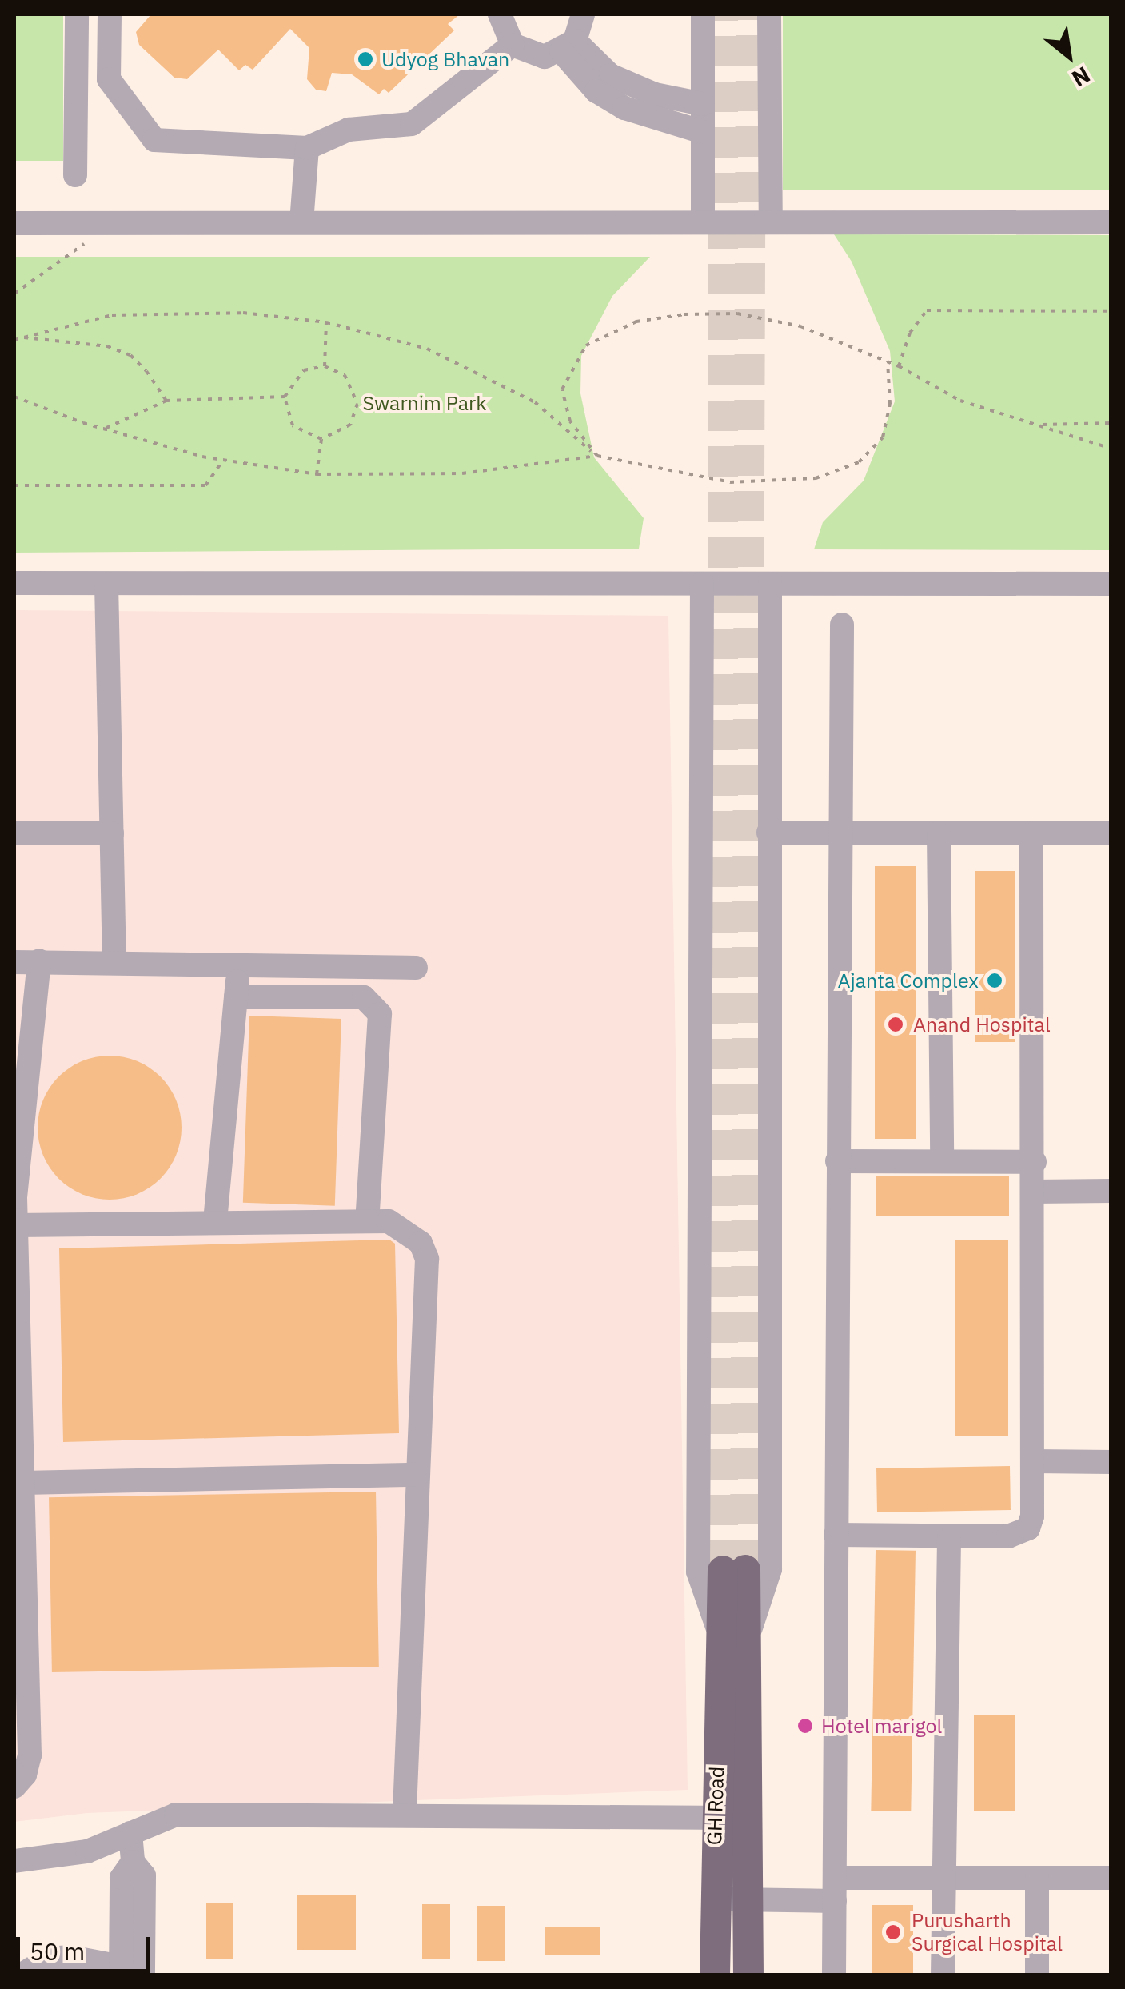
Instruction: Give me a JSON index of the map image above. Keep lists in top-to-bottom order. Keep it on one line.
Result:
{"streets":{"main road":["GH Road"]},"parks":["Swarnim Park"],"places":["Udyog Bhavan","Ajanta Complex","Anand Hospital","Hotel marigol","Purusharth Surgical Hospital"],"scale_bar":"50 m","north":"bottom right"}
